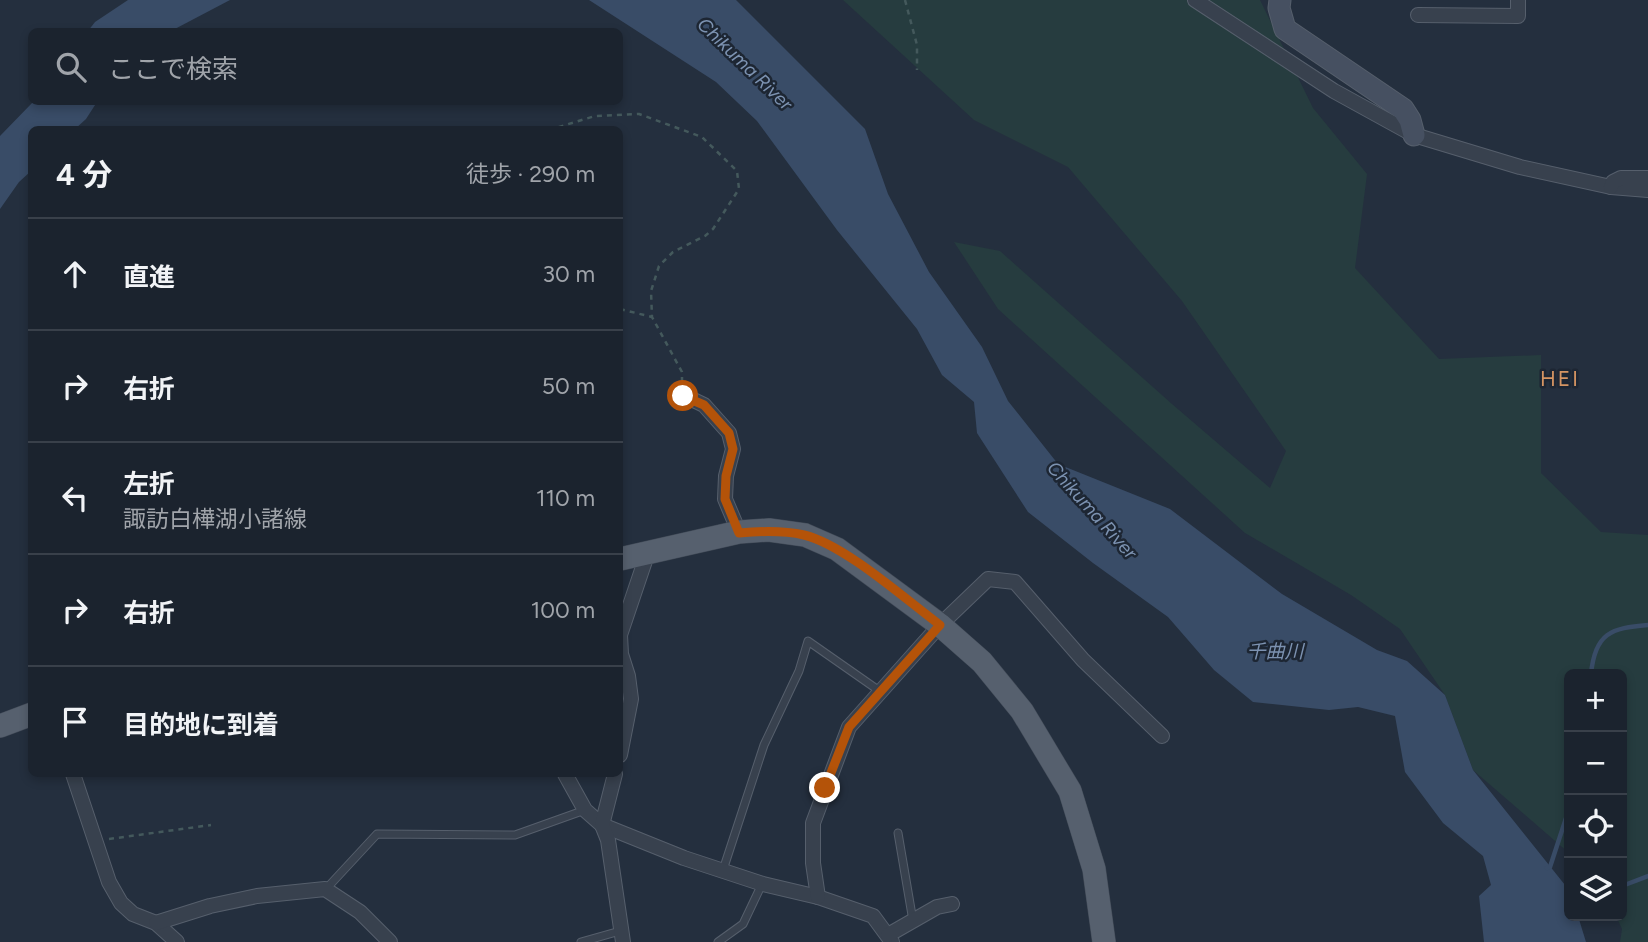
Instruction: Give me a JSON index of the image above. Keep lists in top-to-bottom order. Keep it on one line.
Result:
{"districts":["HEI"],"water":["Chikuma River","千曲川"],"page":{"search":"ここで検索","heading":["4 分","徒歩 · 290 m"],"list":[["直進","30 m"],["右折","50 m"],["左折","諏訪白樺湖小諸線","110 m"],["右折","100 m"],"目的地に到着"],"map_buttons":["+","−"]}}
